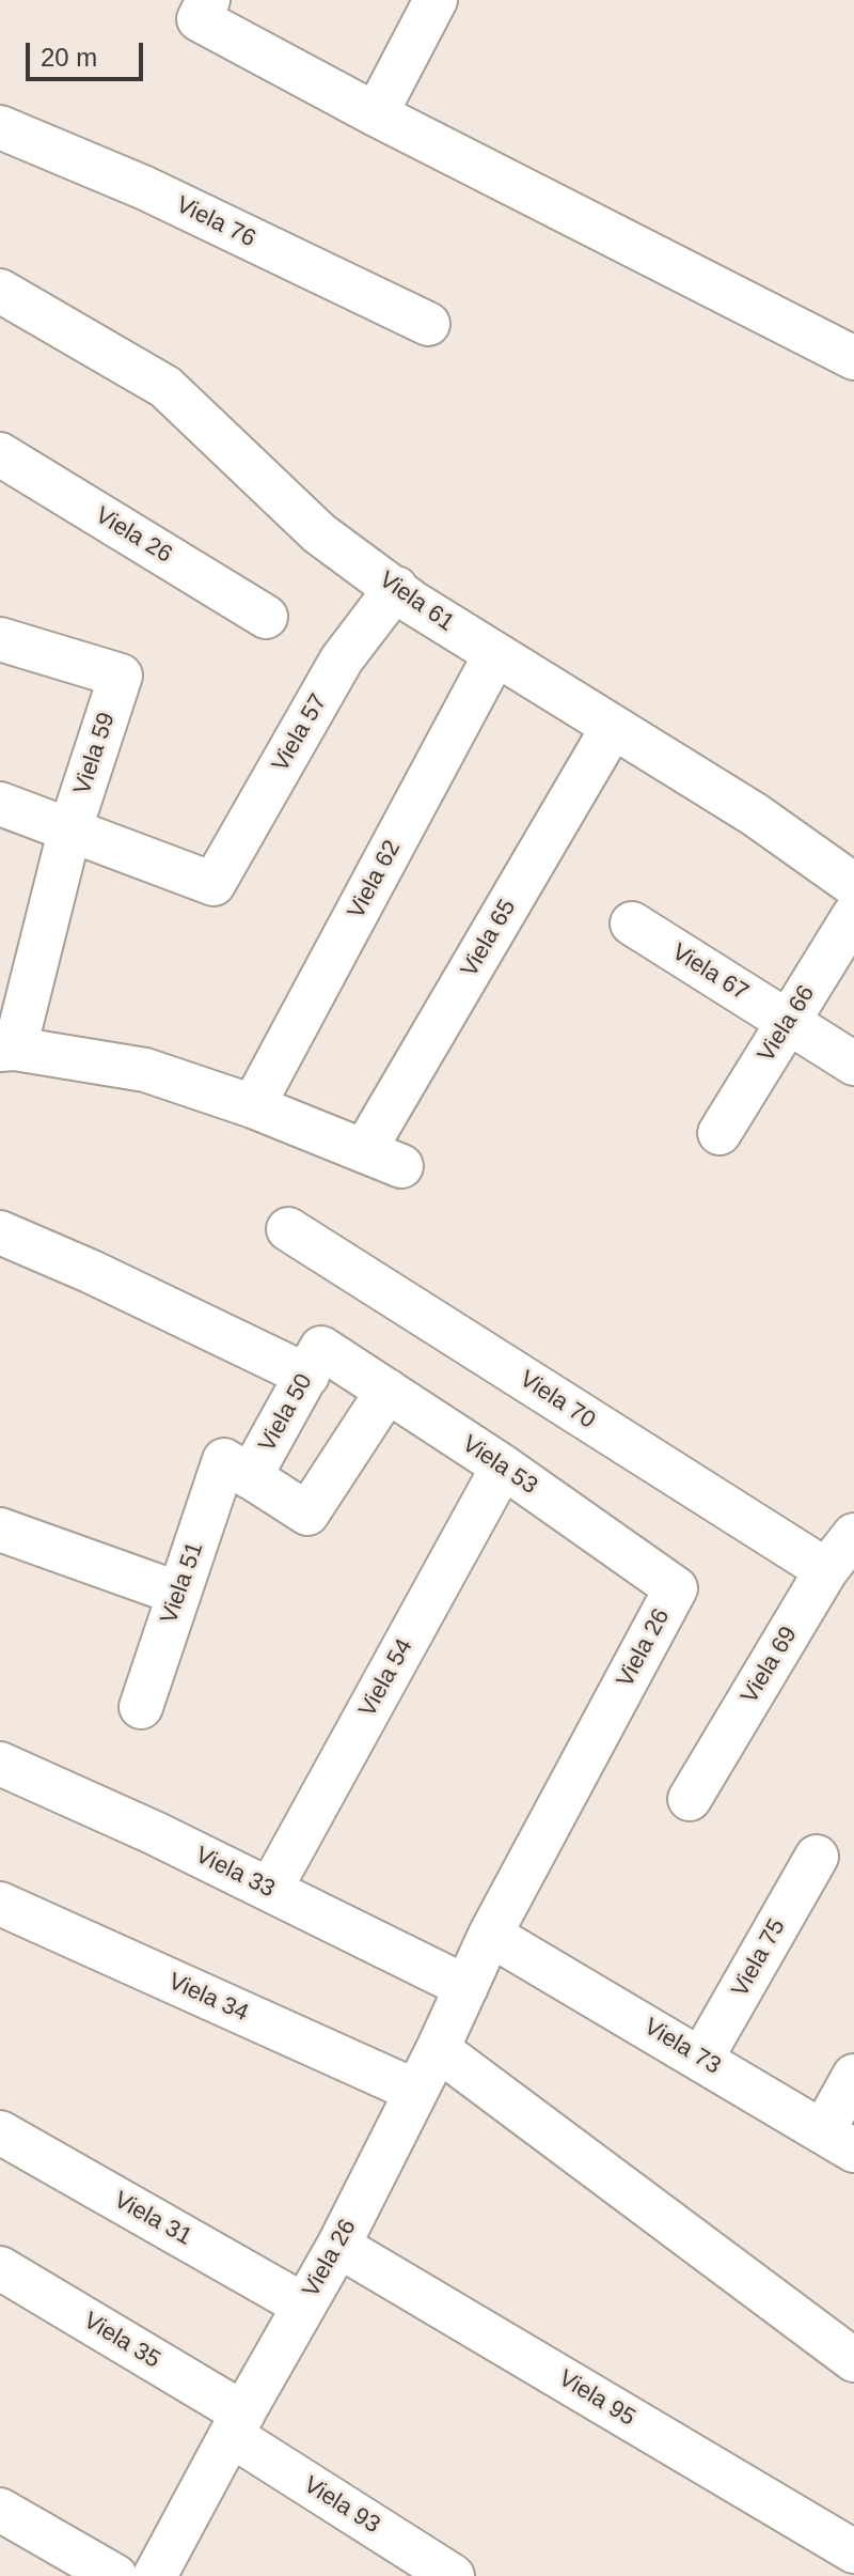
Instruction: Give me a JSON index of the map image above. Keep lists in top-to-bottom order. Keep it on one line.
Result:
{"streets":{"street":["Viela 76","Viela 26","Viela 61","Viela 57","Viela 59","Viela 62","Viela 65","Viela 67","Viela 66","Viela 70","Viela 50","Viela 53","Viela 51","Viela 69","Viela 54","Viela 33","Viela 75","Viela 34","Viela 73","Viela 31","Viela 35","Viela 95","Viela 93"]},"crossings":[["Viela 26","Viela 53"],["Viela 26","Viela 33"],["Viela 26","Viela 34"],["Viela 26","Viela 73"],["Viela 26","Viela 31"],["Viela 26","Viela 35"],["Viela 26","Viela 95"],["Viela 26","Viela 93"],["Viela 61","Viela 57"],["Viela 61","Viela 62"],["Viela 61","Viela 65"],["Viela 57","Viela 59"],["Viela 62","Viela 65"],["Viela 67","Viela 66"],["Viela 70","Viela 69"],["Viela 50","Viela 53"],["Viela 50","Viela 51"],["Viela 53","Viela 54"],["Viela 54","Viela 33"],["Viela 75","Viela 73"],["Viela 35","Viela 93"]],"scale_bar":"20 m"}
